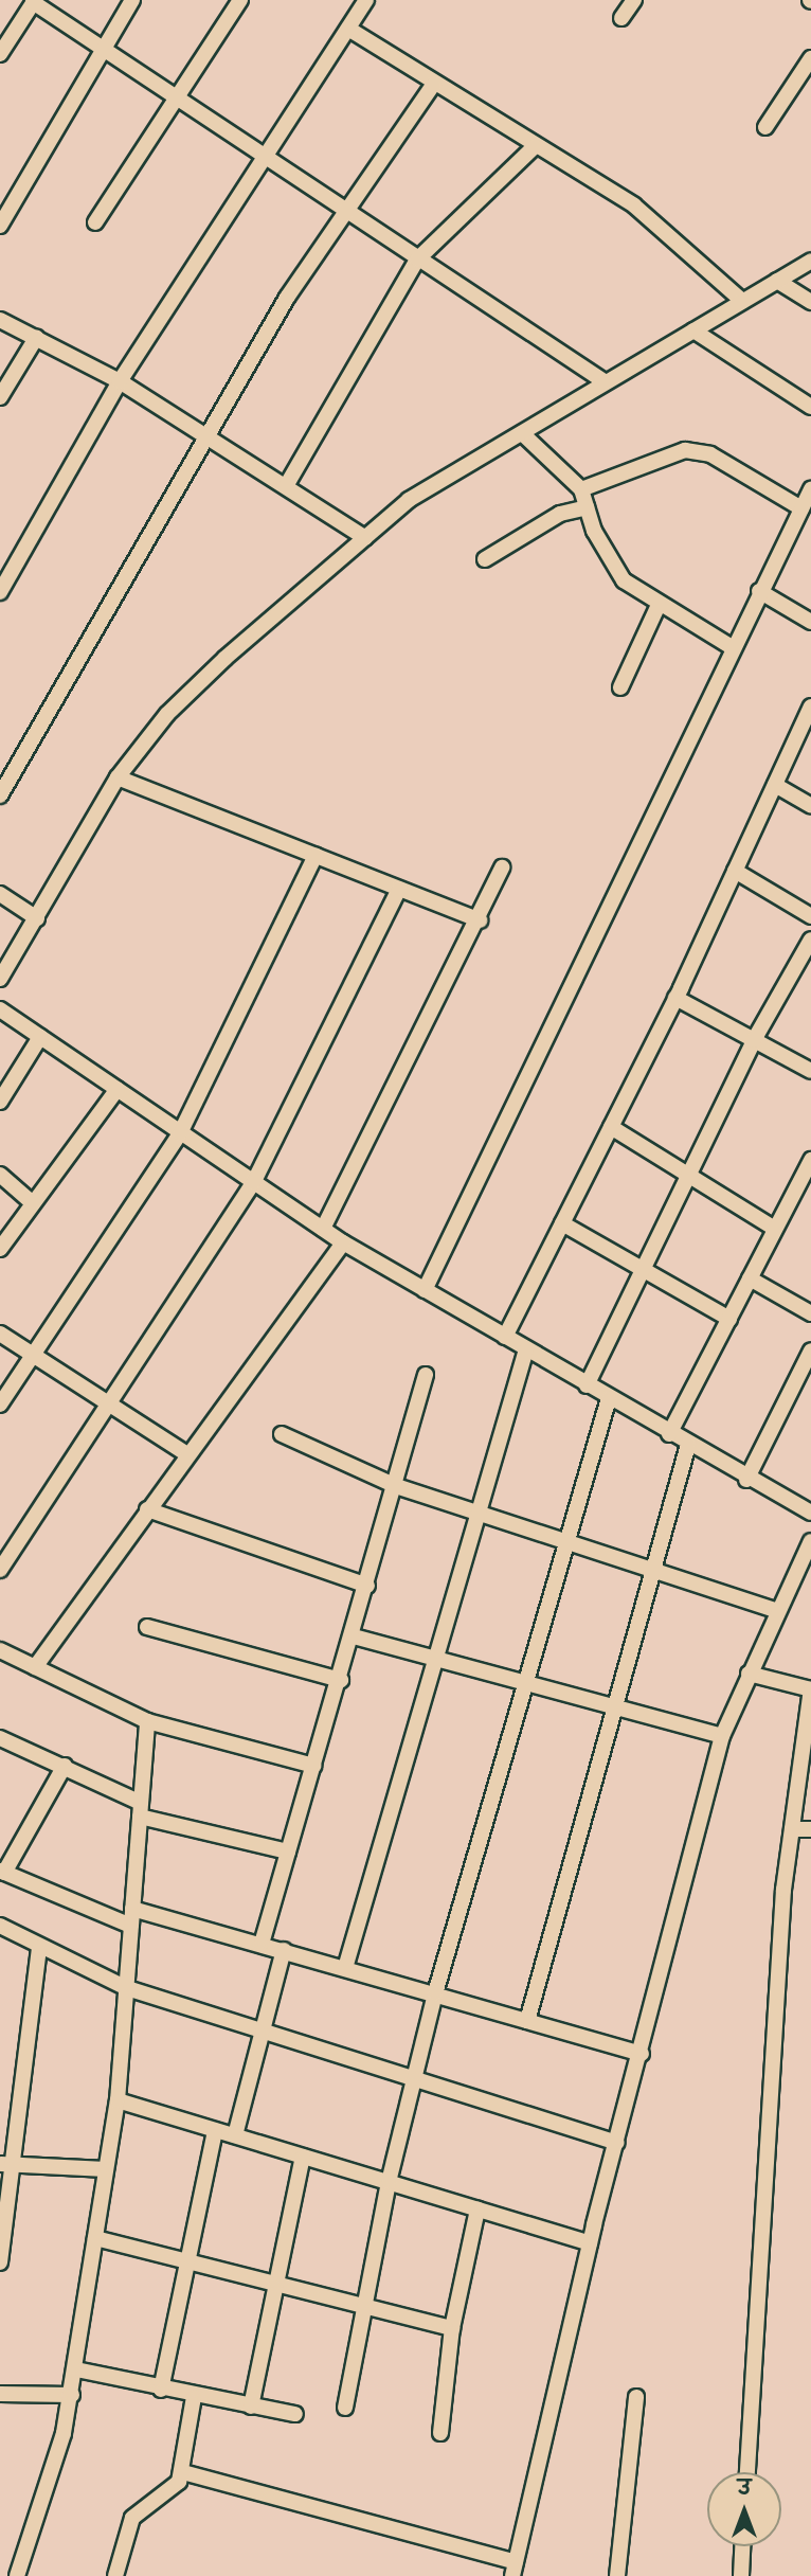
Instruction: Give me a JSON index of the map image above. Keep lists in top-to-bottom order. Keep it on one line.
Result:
{"north":"top"}
